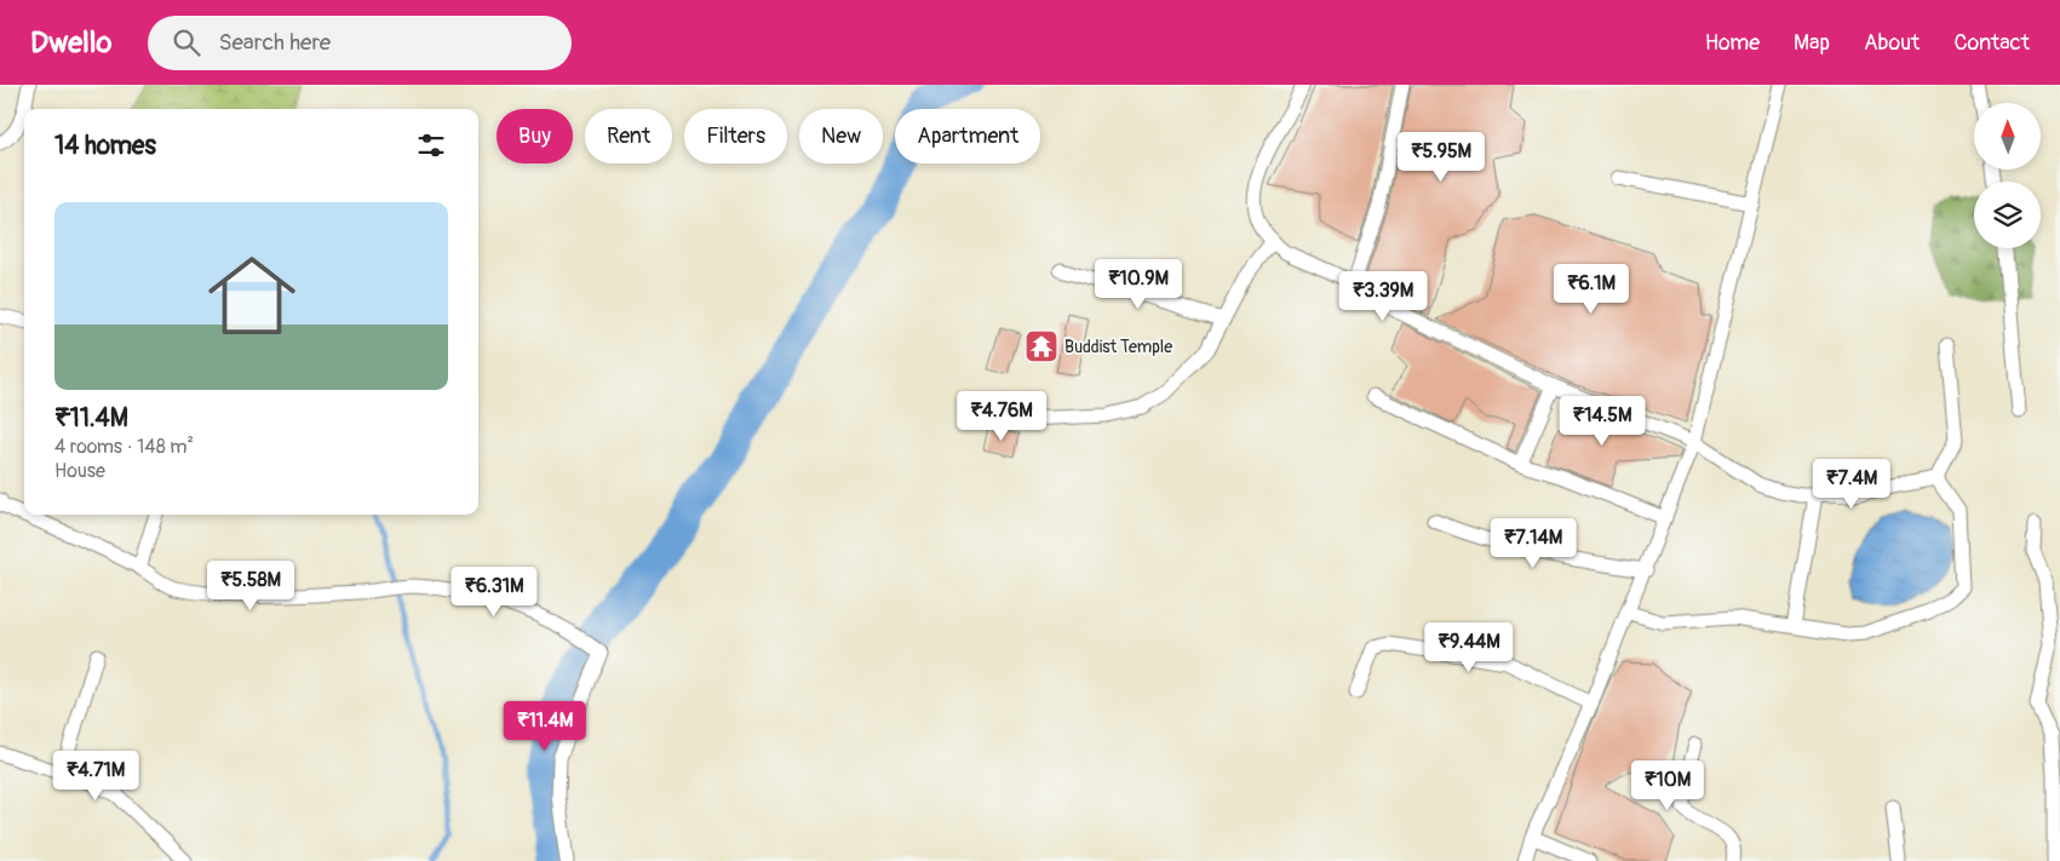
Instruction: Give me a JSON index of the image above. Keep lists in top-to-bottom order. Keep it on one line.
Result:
{"places":{"temple":["Buddist Temple"]},"north":"top","page":{"header":"Dwello","search":"Search here","nav":["Home","Map","About","Contact"],"chip":["Buy","Rent","Filters","New","Apartment"],"heading":"14 homes","price":["₹5.95M","₹10.9M","₹6.1M","₹3.39M","₹4.76M","₹14.5M","₹7.4M","₹7.14M","₹5.58M","₹6.31M","₹9.44M","₹11.4M","₹4.71M","₹10M"],"list":[{"name":"₹11.4M","note":"4 rooms · 148 m² · House"}]}}
